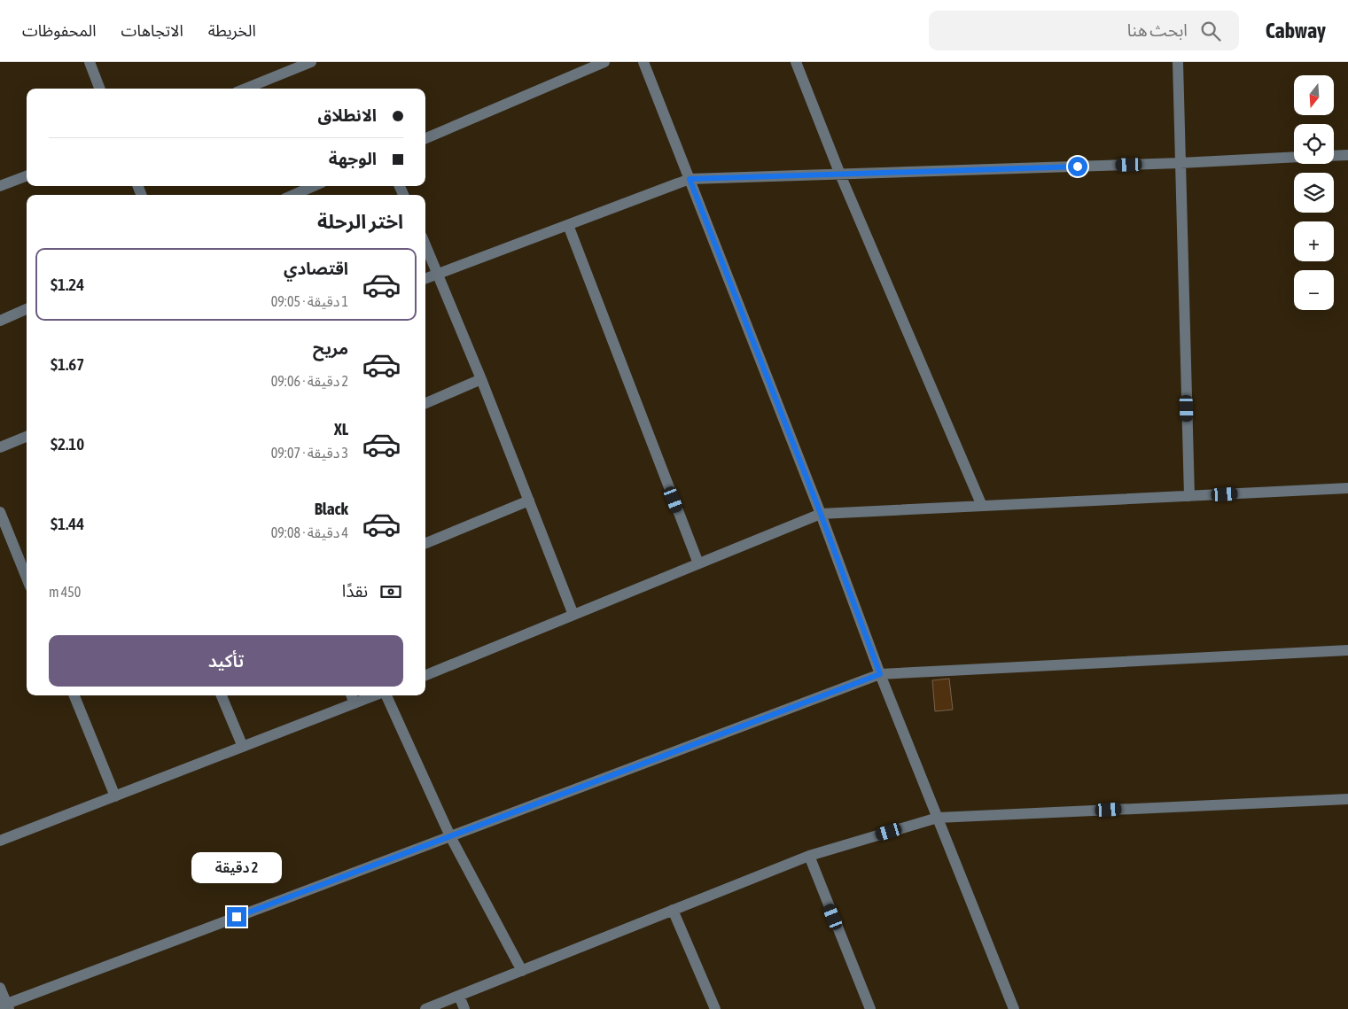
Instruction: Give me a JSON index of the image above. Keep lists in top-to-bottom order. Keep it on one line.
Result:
{"north":"bottom","page":{"header":"Cabway","search":"ابحث هنا","nav":["الخريطة","الاتجاهات","المحفوظات"],"map_buttons":["+","−"],"banner":["الانطلاق","الوجهة"],"heading":"اختر الرحلة","list":[{"name":"اقتصادي","note":"1 دقيقة · 09:05","value":"$1.24"},{"name":"مريح","note":"2 دقيقة · 09:06","value":"$1.67"},{"name":"XL","note":"3 دقيقة · 09:07","value":"$2.10"},{"name":"Black","note":"4 دقيقة · 09:08","value":"$1.44"}],"pay":["نقدًا","450 m"],"buttons":"تأكيد","bubble":"2 دقيقة"}}
